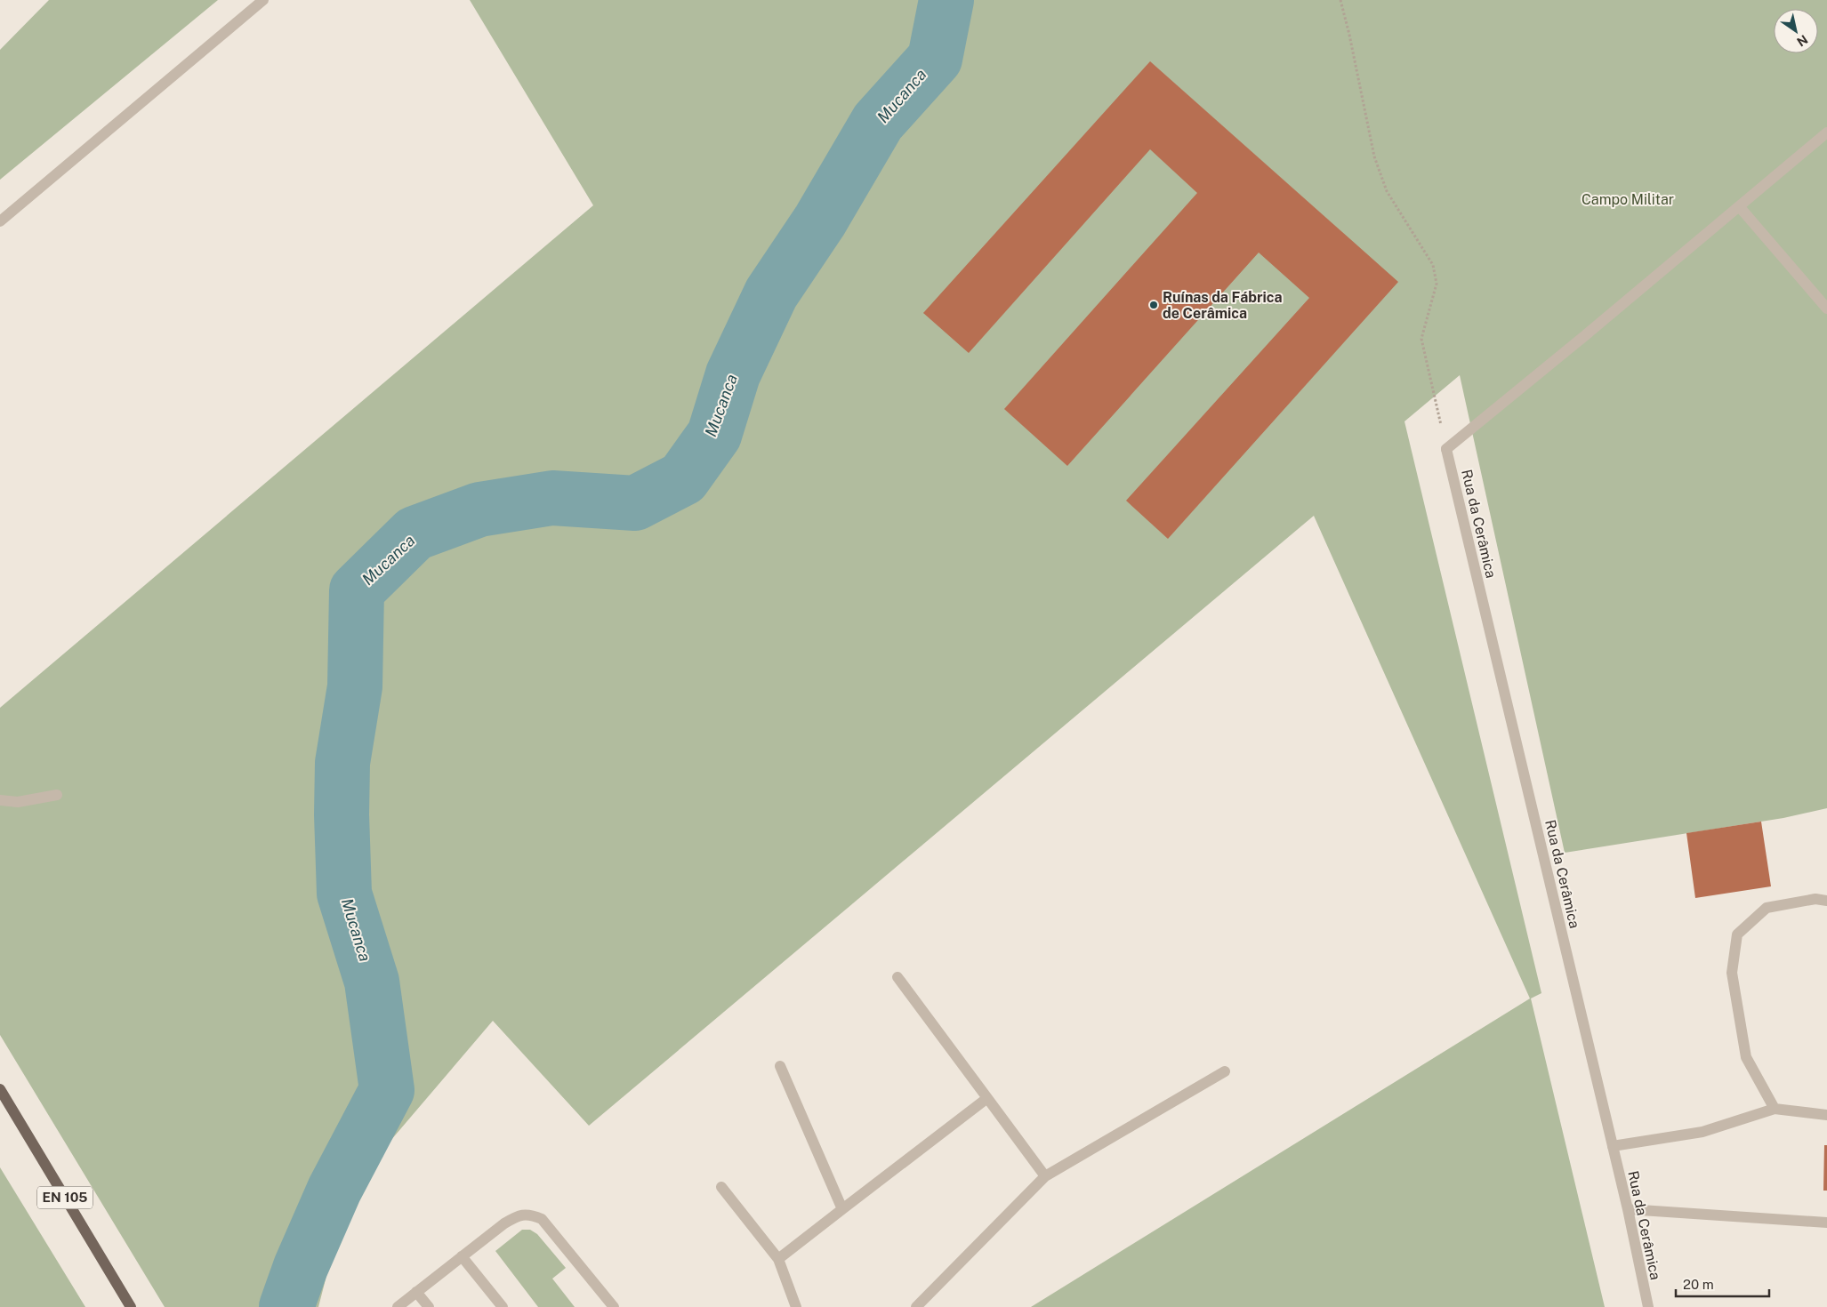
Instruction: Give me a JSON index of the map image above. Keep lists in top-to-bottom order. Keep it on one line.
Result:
{"streets":{"main road":["EN 105"],"street":["Rua da Cerâmica"]},"water":["Mucanca"],"parks":["Campo Militar"],"places":["Ruínas da Fábrica de Cerâmica"],"scale_bar":"20 m","north":"bottom right"}
